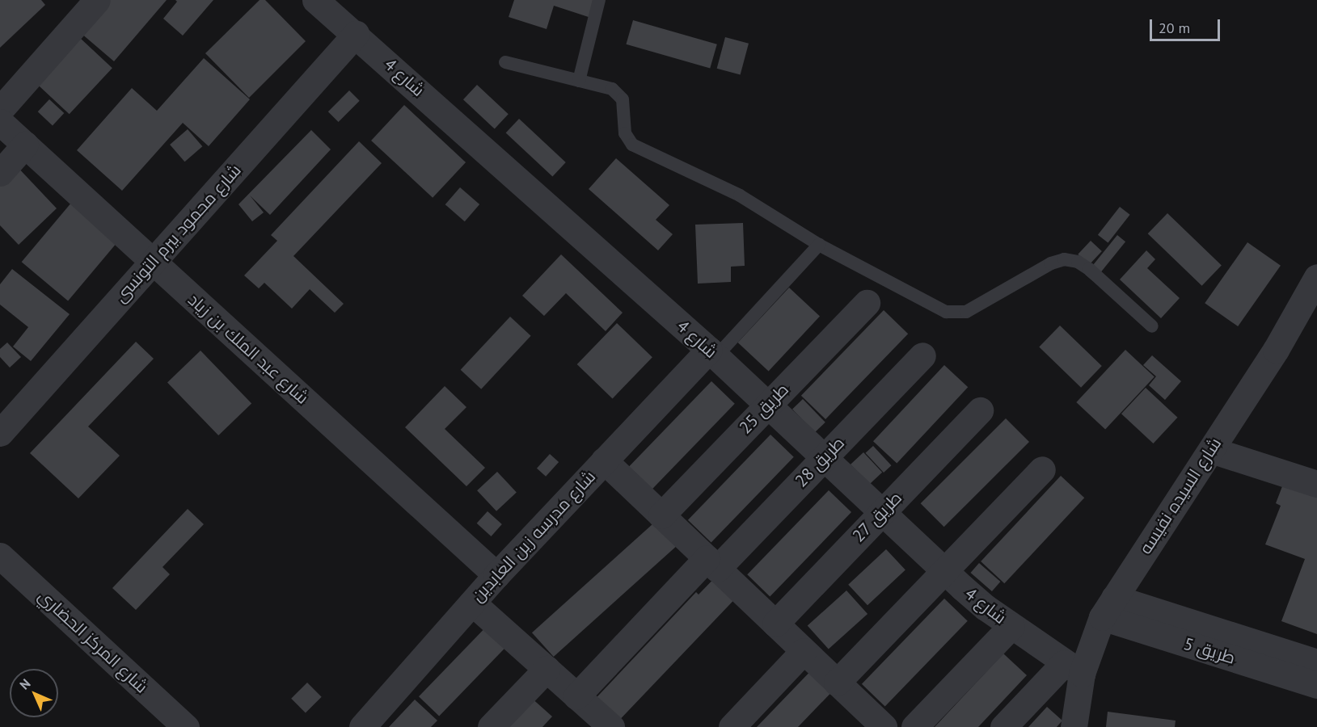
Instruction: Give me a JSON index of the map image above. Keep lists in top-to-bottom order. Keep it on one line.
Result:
{"streets":{"street":["شارع 4","شارع محمود بيرم التونسى","شارع عبد الملك بن زياد","طريق 25","طريق 28","شارع السيده نفيسه","طريق 27","شارع مدرسه زين العابدين","شارع المركز الحضاري","طريق 5"]},"crossings":[["شارع 4","شارع محمود بيرم التونسى"],["شارع 4","طريق 25"],["شارع 4","طريق 28"],["شارع 4","شارع السيده نفيسه"],["شارع 4","طريق 27"],["شارع 4","شارع مدرسه زين العابدين"],["شارع محمود بيرم التونسى","شارع عبد الملك بن زياد"],["شارع عبد الملك بن زياد","شارع مدرسه زين العابدين"],["شارع السيده نفيسه","طريق 5"]],"scale_bar":"20 m","north":"top left"}
